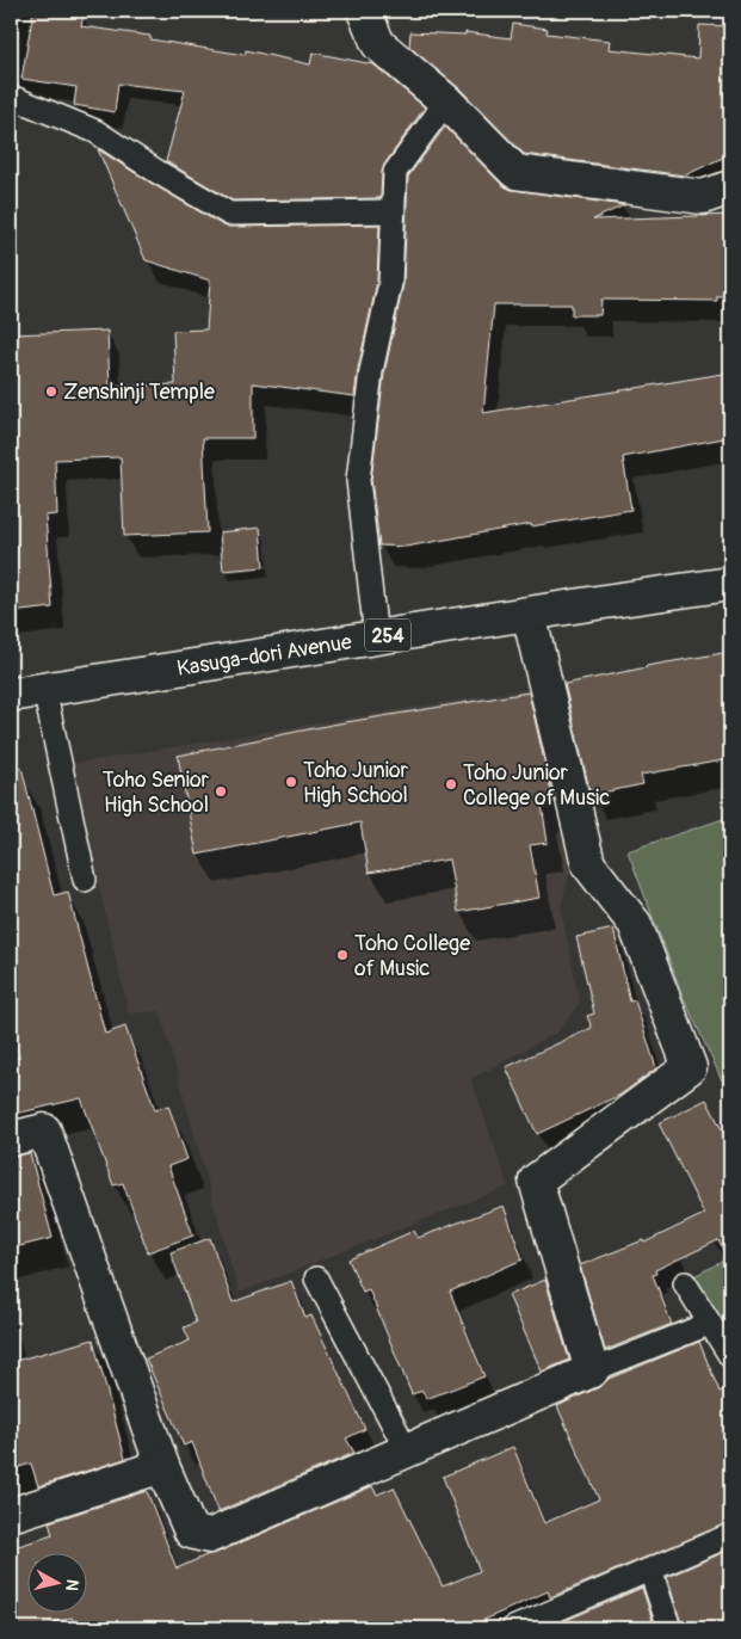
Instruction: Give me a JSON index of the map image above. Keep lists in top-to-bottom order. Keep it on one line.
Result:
{"streets":{"main road":["254","Kasuga-dori Avenue"]},"places":["Zenshinji Temple","Toho Junior High School","Toho Junior College of Music","Toho Senior High School","Toho College of Music"],"north":"right"}
